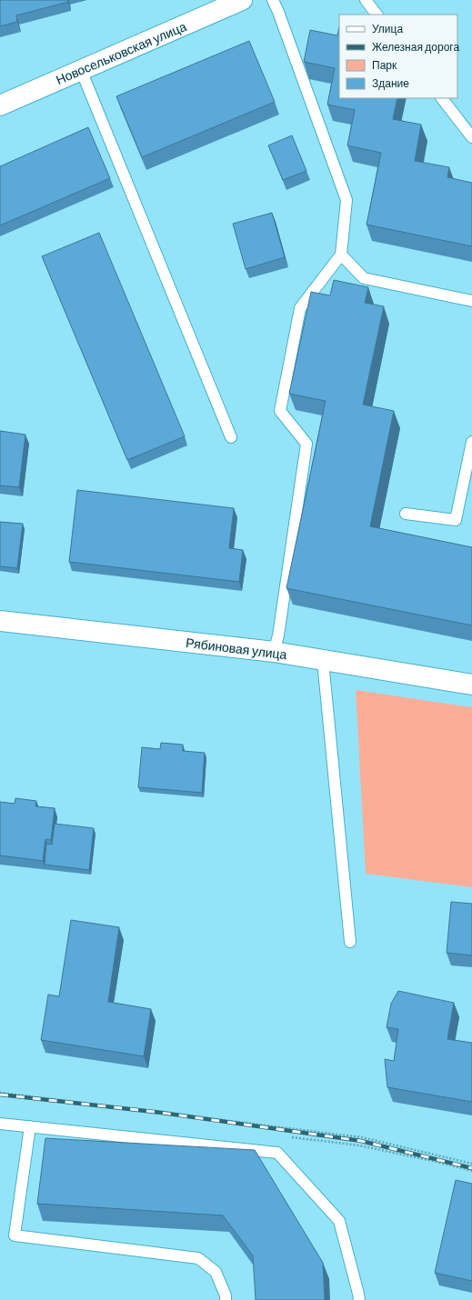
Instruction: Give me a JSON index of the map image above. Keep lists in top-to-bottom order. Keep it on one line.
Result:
{"streets":{"street":["Новосельковская улица","Рябиновая улица"]},"legend":["Улица","Железная дорога","Парк","Здание"]}
